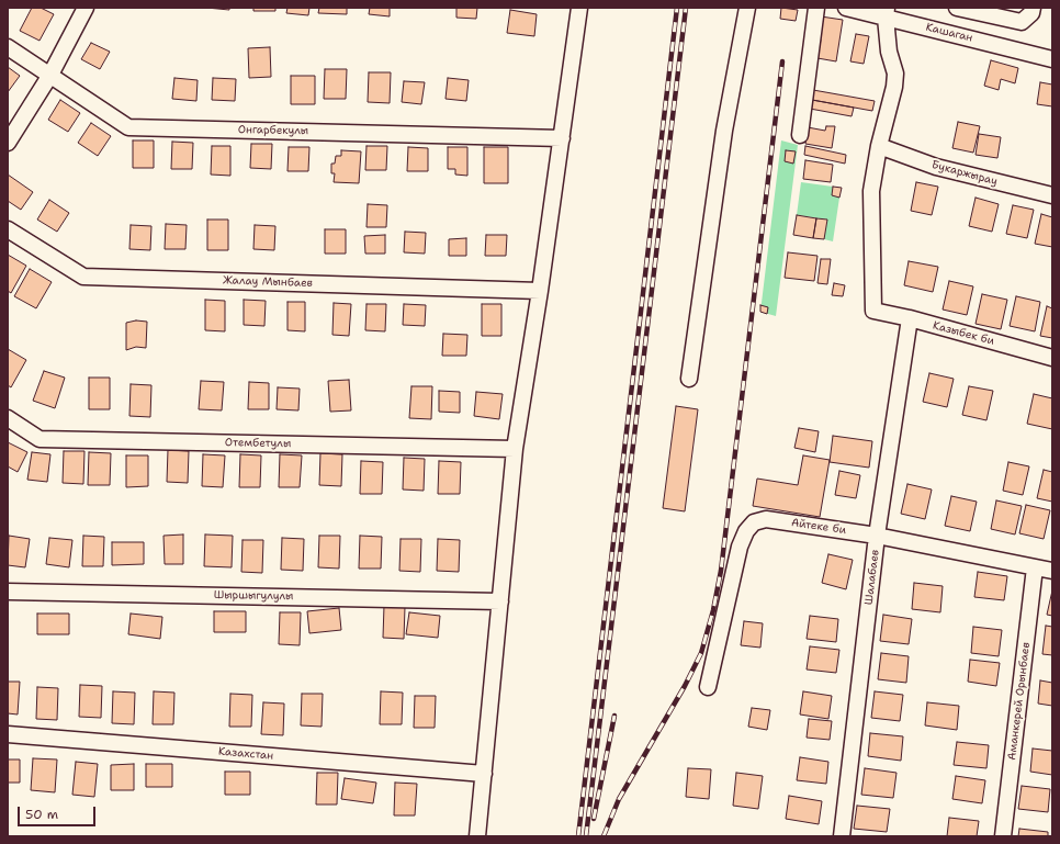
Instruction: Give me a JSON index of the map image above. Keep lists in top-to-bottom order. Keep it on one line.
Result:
{"streets":{"street":["Кашаган","Онгарбекулы","Букаржырау","Жалау Мынбаев","Казыбек би","Отембетулы","Айтеке би","Шалабаев","Шыршыгулулы","Аманкерей Орынбаев","Казахстан"]},"crossings":[["Букаржырау","Казыбек би"],["Казыбек би","Шалабаев"],["Айтеке би","Шалабаев"],["Айтеке би","Аманкерей Орынбаев"]],"scale_bar":"50 m"}
